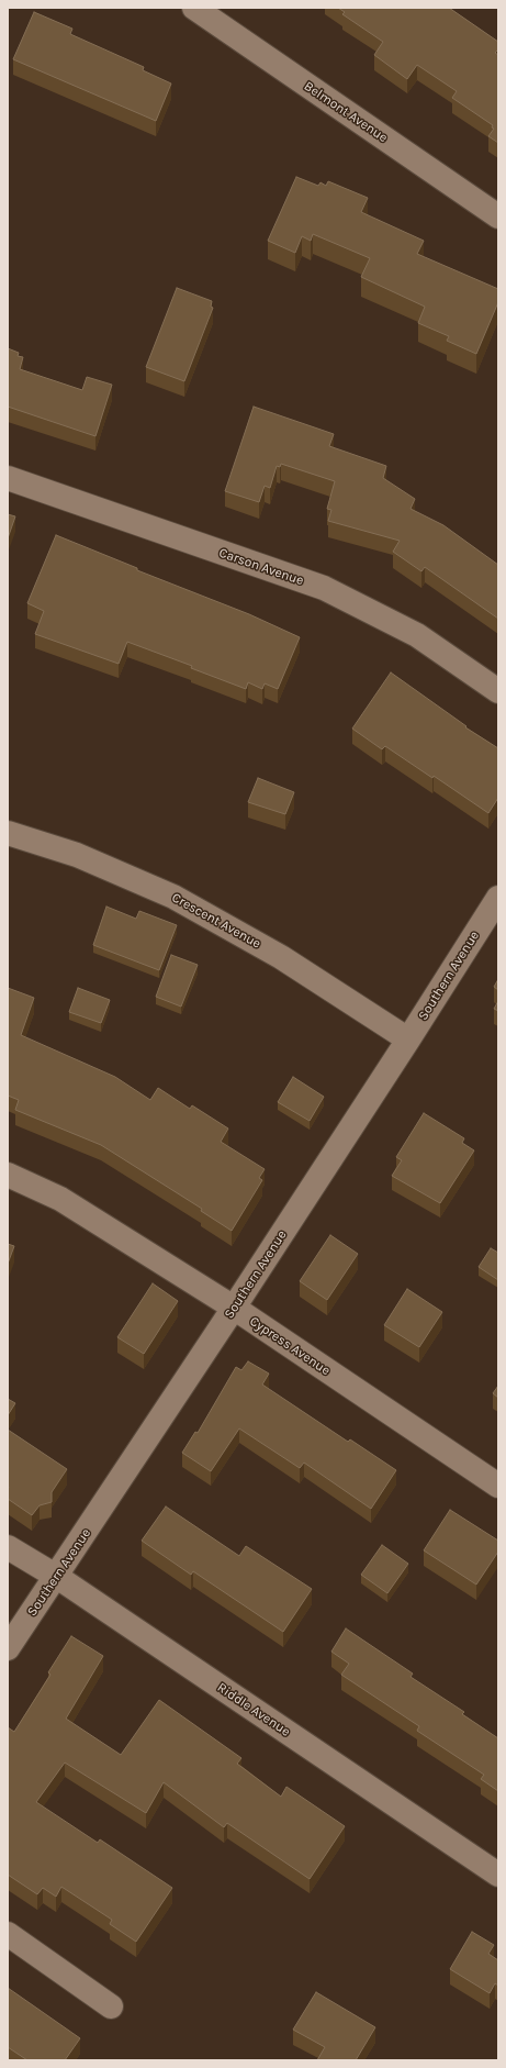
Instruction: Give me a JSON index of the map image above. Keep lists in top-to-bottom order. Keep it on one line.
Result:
{"streets":{"street":["Belmont Avenue","Carson Avenue","Crescent Avenue","Southern Avenue","Cypress Avenue","Riddle Avenue"]},"crossings":[["Crescent Avenue","Southern Avenue"],["Southern Avenue","Cypress Avenue"],["Southern Avenue","Riddle Avenue"]]}
